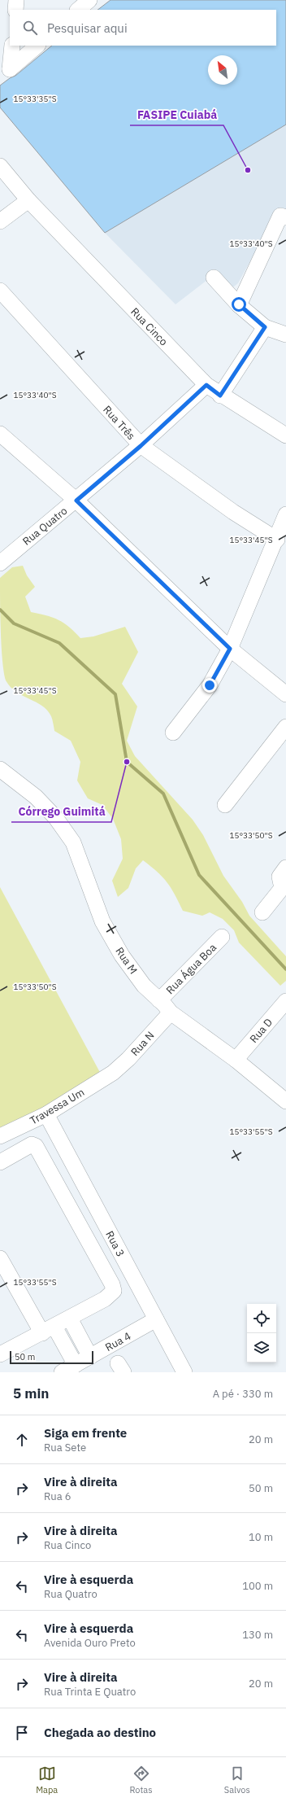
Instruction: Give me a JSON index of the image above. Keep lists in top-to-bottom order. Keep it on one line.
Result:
{"streets":{"street":["Rua Cinco","Rua Três","Rua Quatro","Rua M","Rua Água Boa","Rua D","Rua N","Travessa Um","Rua 3","Rua 4"]},"crossings":[["Rua Cinco","Rua Quatro"],["Rua Três","Rua Quatro"],["Rua M","Rua Água Boa"],["Rua M","Rua D"],["Rua M","Rua N"],["Rua N","Travessa Um"],["Travessa Um","Rua 3"],["Rua 3","Rua 4"]],"places":["FASIPE Cuiabá","Córrego Guimitá"],"scale_bar":"50 m","north":"top left","page":{"search":"Pesquisar aqui","scale":"50 m","heading":["5 min","A pé · 330 m"],"list":[["Siga em frente","Rua Sete","20 m"],["Vire à direita","Rua 6","50 m"],["Vire à direita","Rua Cinco","10 m"],["Vire à esquerda","Rua Quatro","100 m"],["Vire à esquerda","Avenida Ouro Preto","130 m"],["Vire à direita","Rua Trinta E Quatro","20 m"],"Chegada ao destino"],"nav":["Mapa","Rotas","Salvos"]},"coordinates":["15°33'35\"S","15°33'40\"S","15°33'45\"S","15°33'50\"S","15°33'55\"S"]}
